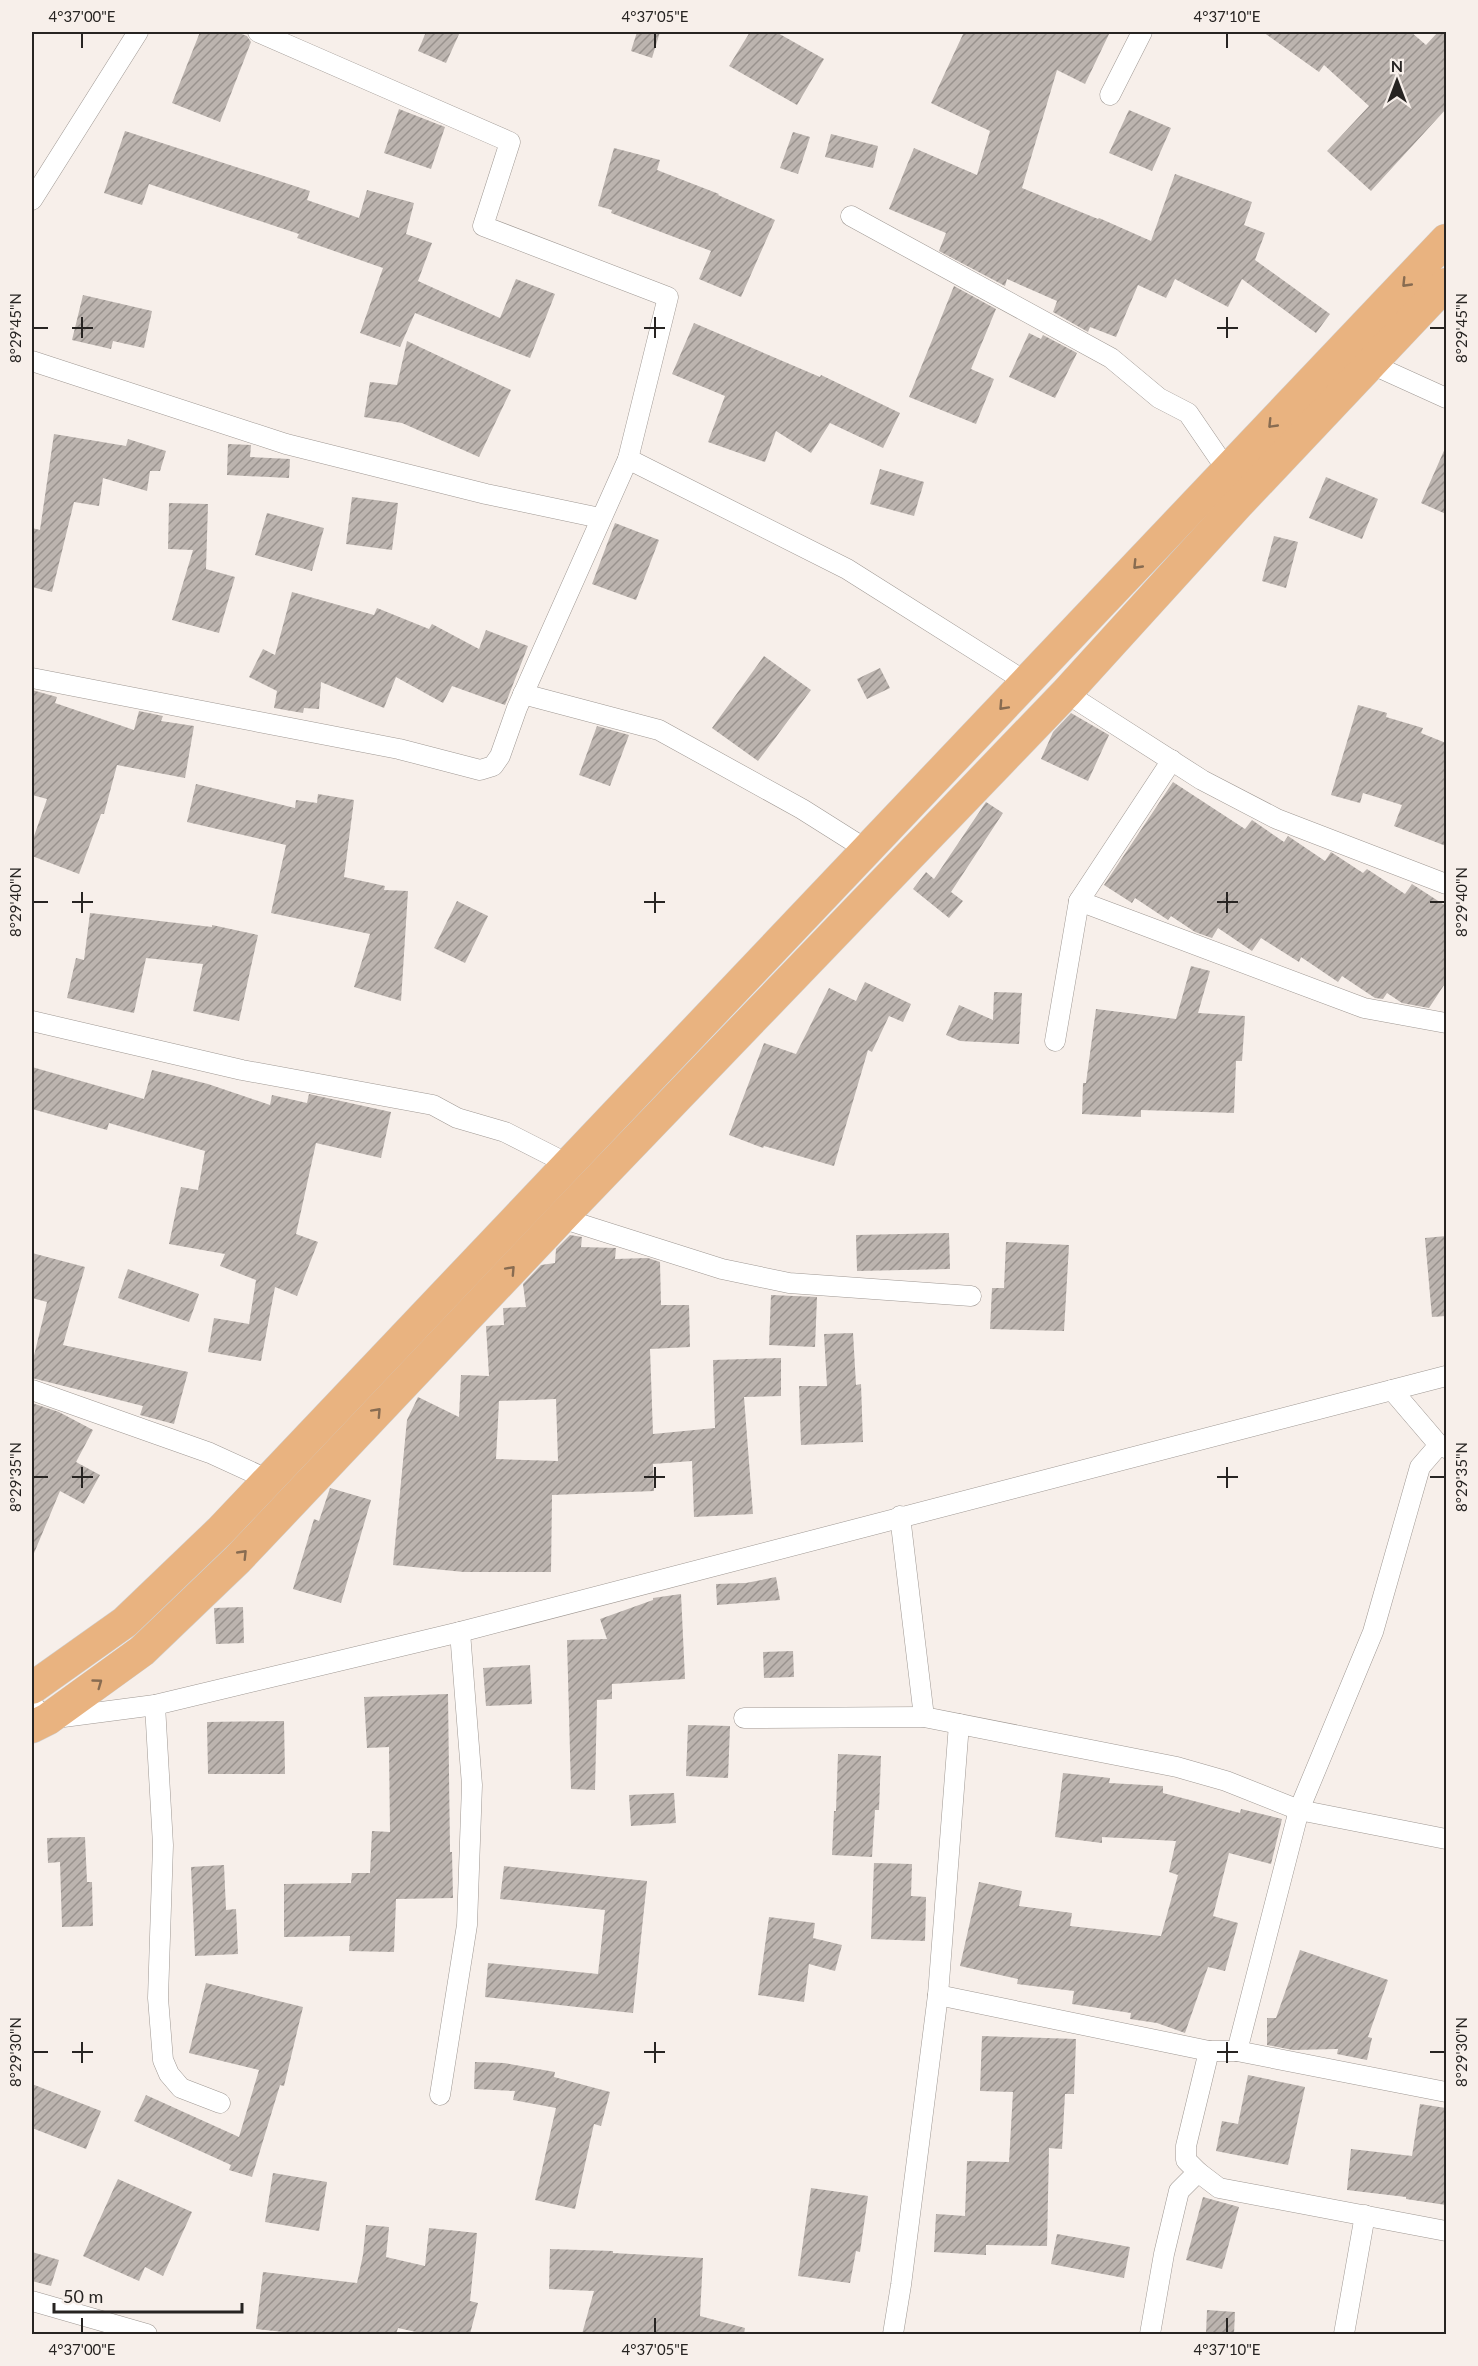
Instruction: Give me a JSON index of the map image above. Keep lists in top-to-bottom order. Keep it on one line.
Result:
{"scale_bar":"50 m","north":"top","coordinates":["4°37'00\"E","4°37'05\"E","4°37'10\"E","8°29'45\"N","8°29'40\"N","8°29'35\"N","8°29'30\"N"]}
